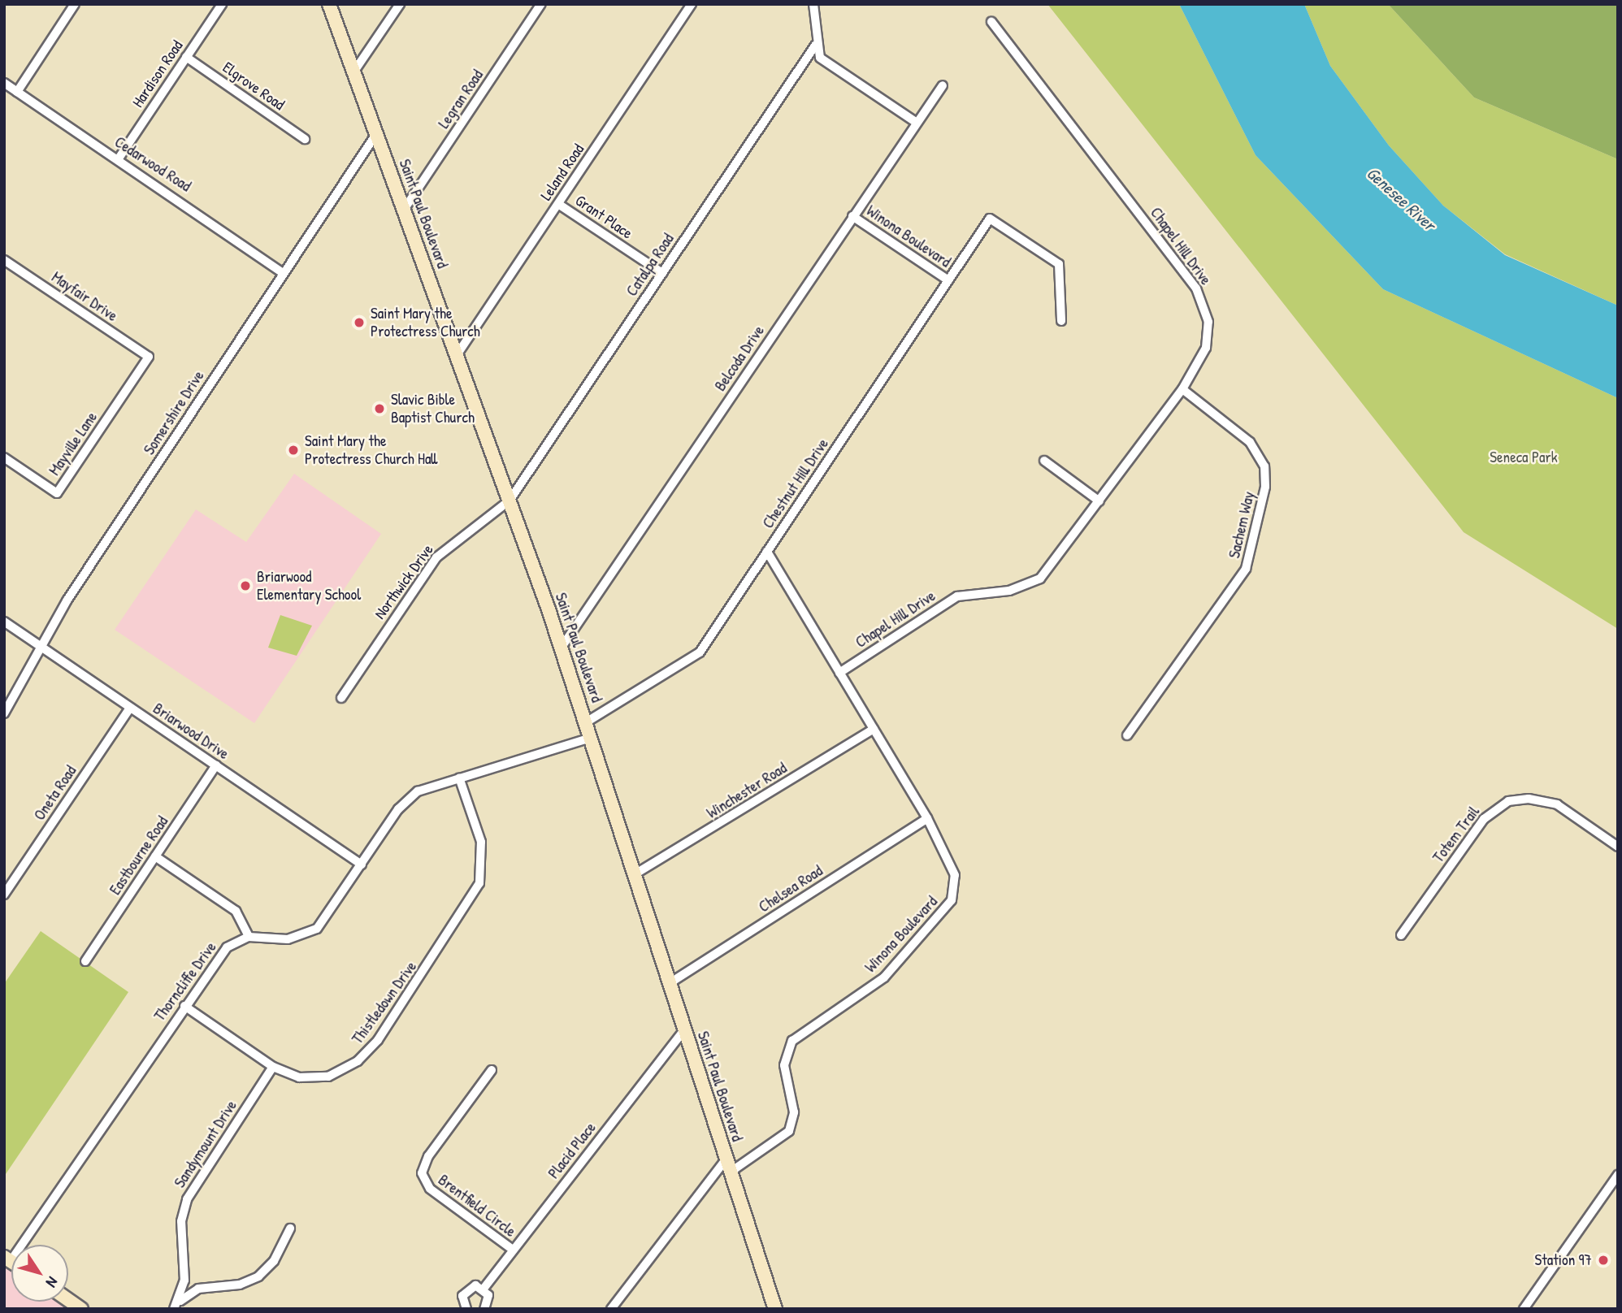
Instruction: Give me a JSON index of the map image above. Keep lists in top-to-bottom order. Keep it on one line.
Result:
{"streets":{"main road":["Saint Paul Boulevard"],"street":["Hardison Road","Elgrove Road","Legran Road","Cedarwood Road","Leland Road","Grant Place","Winona Boulevard","Chapel Hill Drive","Catalpa Road","Mayfair Drive","Belcoda Drive","Somershire Drive","Mayville Lane","Chestnut Hill Drive","Sachem Way","Northwick Drive","Briarwood Drive","Winchester Road","Oneta Road","Totem Trail","Eastbourne Road","Chelsea Road","Thorncliffe Drive","Thistledown Drive","Sandymount Drive","Placid Place","Brentfield Circle"]},"crossings":[["Hardison Road","Elgrove Road"],["Hardison Road","Cedarwood Road"],["Legran Road","Saint Paul Boulevard"],["Cedarwood Road","Somershire Drive"],["Leland Road","Saint Paul Boulevard"],["Leland Road","Grant Place"],["Saint Paul Boulevard","Winona Boulevard"],["Saint Paul Boulevard","Catalpa Road"],["Saint Paul Boulevard","Belcoda Drive"],["Saint Paul Boulevard","Somershire Drive"],["Saint Paul Boulevard","Chestnut Hill Drive"],["Saint Paul Boulevard","Northwick Drive"],["Saint Paul Boulevard","Winchester Road"],["Saint Paul Boulevard","Chelsea Road"],["Saint Paul Boulevard","Placid Place"],["Grant Place","Catalpa Road"],["Winona Boulevard","Chapel Hill Drive"],["Winona Boulevard","Belcoda Drive"],["Winona Boulevard","Chestnut Hill Drive"],["Winona Boulevard","Winchester Road"],["Winona Boulevard","Chelsea Road"],["Chapel Hill Drive","Sachem Way"],["Catalpa Road","Northwick Drive"],["Mayfair Drive","Mayville Lane"],["Somershire Drive","Briarwood Drive"],["Briarwood Drive","Oneta Road"],["Briarwood Drive","Eastbourne Road"],["Thorncliffe Drive","Thistledown Drive"],["Thistledown Drive","Sandymount Drive"],["Placid Place","Brentfield Circle"]],"water":["Genesee River"],"parks":["Seneca Park"],"places":["Saint Mary the Protectress Church","Slavic Bible Baptist Church","Saint Mary the Protectress Church Hall","Briarwood Elementary School","Station 97"],"north":"bottom right"}
